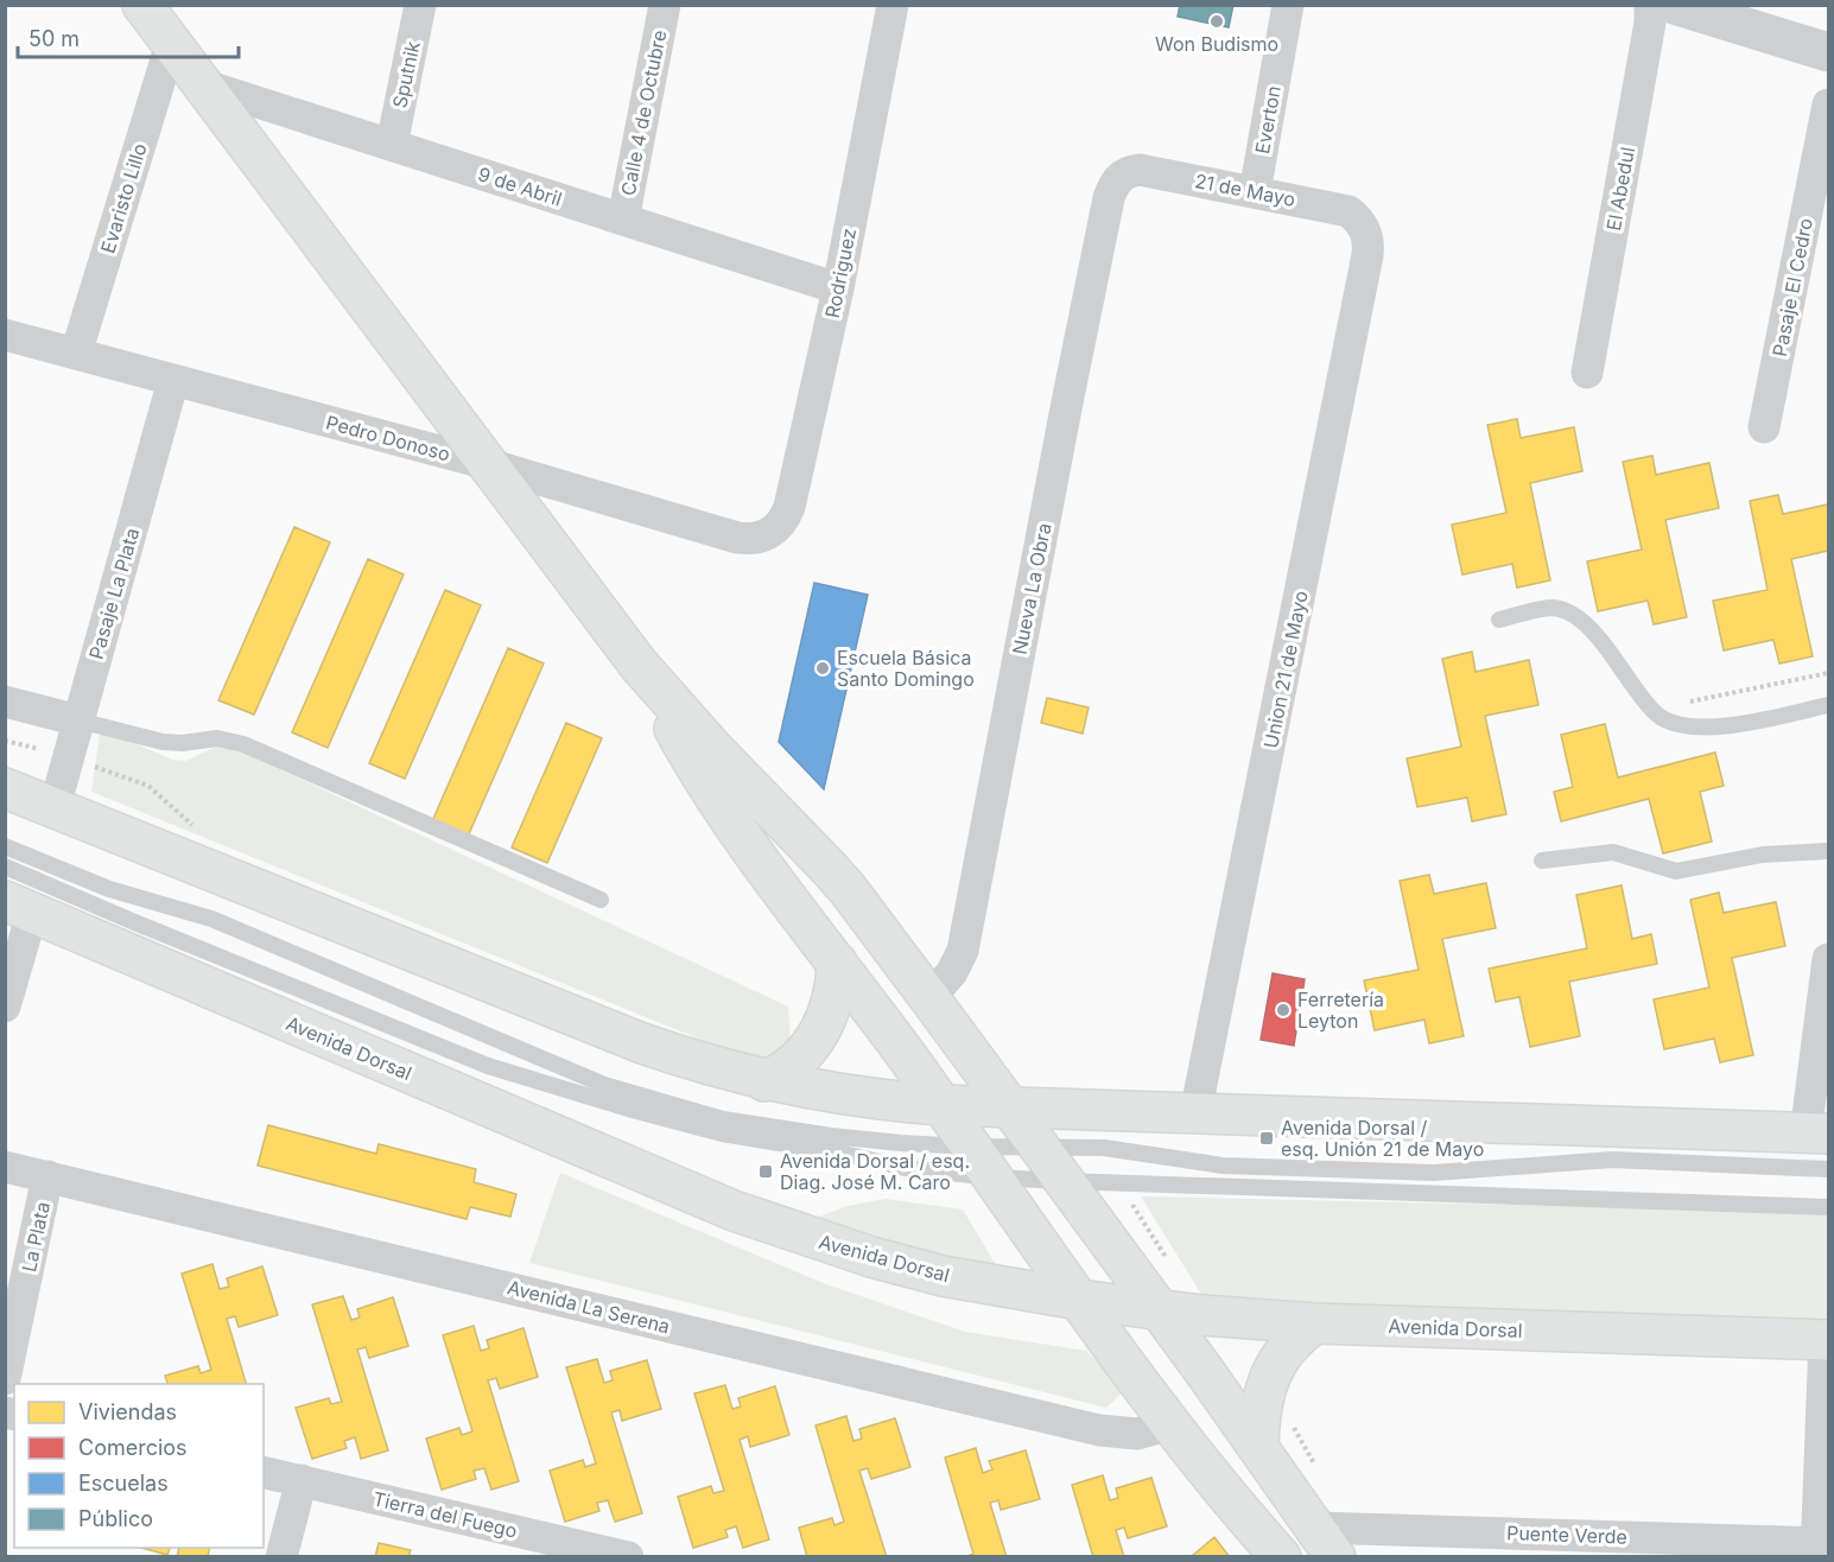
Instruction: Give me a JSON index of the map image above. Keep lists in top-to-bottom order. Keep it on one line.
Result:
{"streets":{"main road":["Avenida Dorsal"],"street":["Sputnik","Calle 4 de Octubre","Everton","9 de Abril","El Abedul","21 de Mayo","Evaristo Lillo","Rodriguez","Pasaje El Cedro","Pedro Donoso","Nueva La Obra","Pasaje La Plata","Union 21 de Mayo","La Plata","Avenida La Serena","Tierra del Fuego","Puente Verde"]},"crossings":[["Sputnik","9 de Abril"],["Calle 4 de Octubre","9 de Abril"],["Everton","21 de Mayo"],["9 de Abril","Rodriguez"],["21 de Mayo","Nueva La Obra"],["21 de Mayo","Union 21 de Mayo"],["Evaristo Lillo","Pedro Donoso"],["Rodriguez","Pedro Donoso"],["Pedro Donoso","Pasaje La Plata"],["La Plata","Avenida La Serena"]],"places":{"other":["Won Budismo","Escuela Básica Santo Domingo","Ferretería Leyton"],"transit":["Avenida Dorsal / esq. Unión 21 de Mayo","Avenida Dorsal / esq. Diag. José M. Caro"]},"legend":["Viviendas","Comercios","Escuelas","Público"],"scale_bar":"50 m"}
